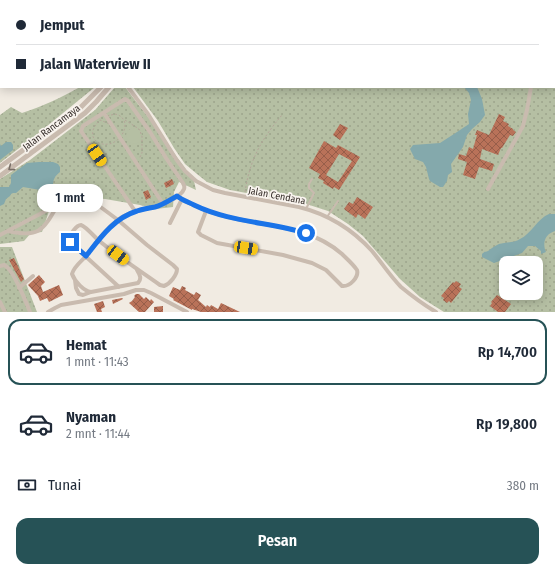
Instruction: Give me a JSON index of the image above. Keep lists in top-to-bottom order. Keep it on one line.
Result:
{"streets":{"street":["Jalan Rancamaya","Jalan Cendana"]},"page":{"banner":["Jemput","Jalan Waterview II"],"bubble":"1 mnt","list":[{"name":"Hemat","note":"1 mnt · 11:43","value":"Rp 14,700"},{"name":"Nyaman","note":"2 mnt · 11:44","value":"Rp 19,800"}],"pay":["Tunai","380 m"],"buttons":"Pesan"}}
